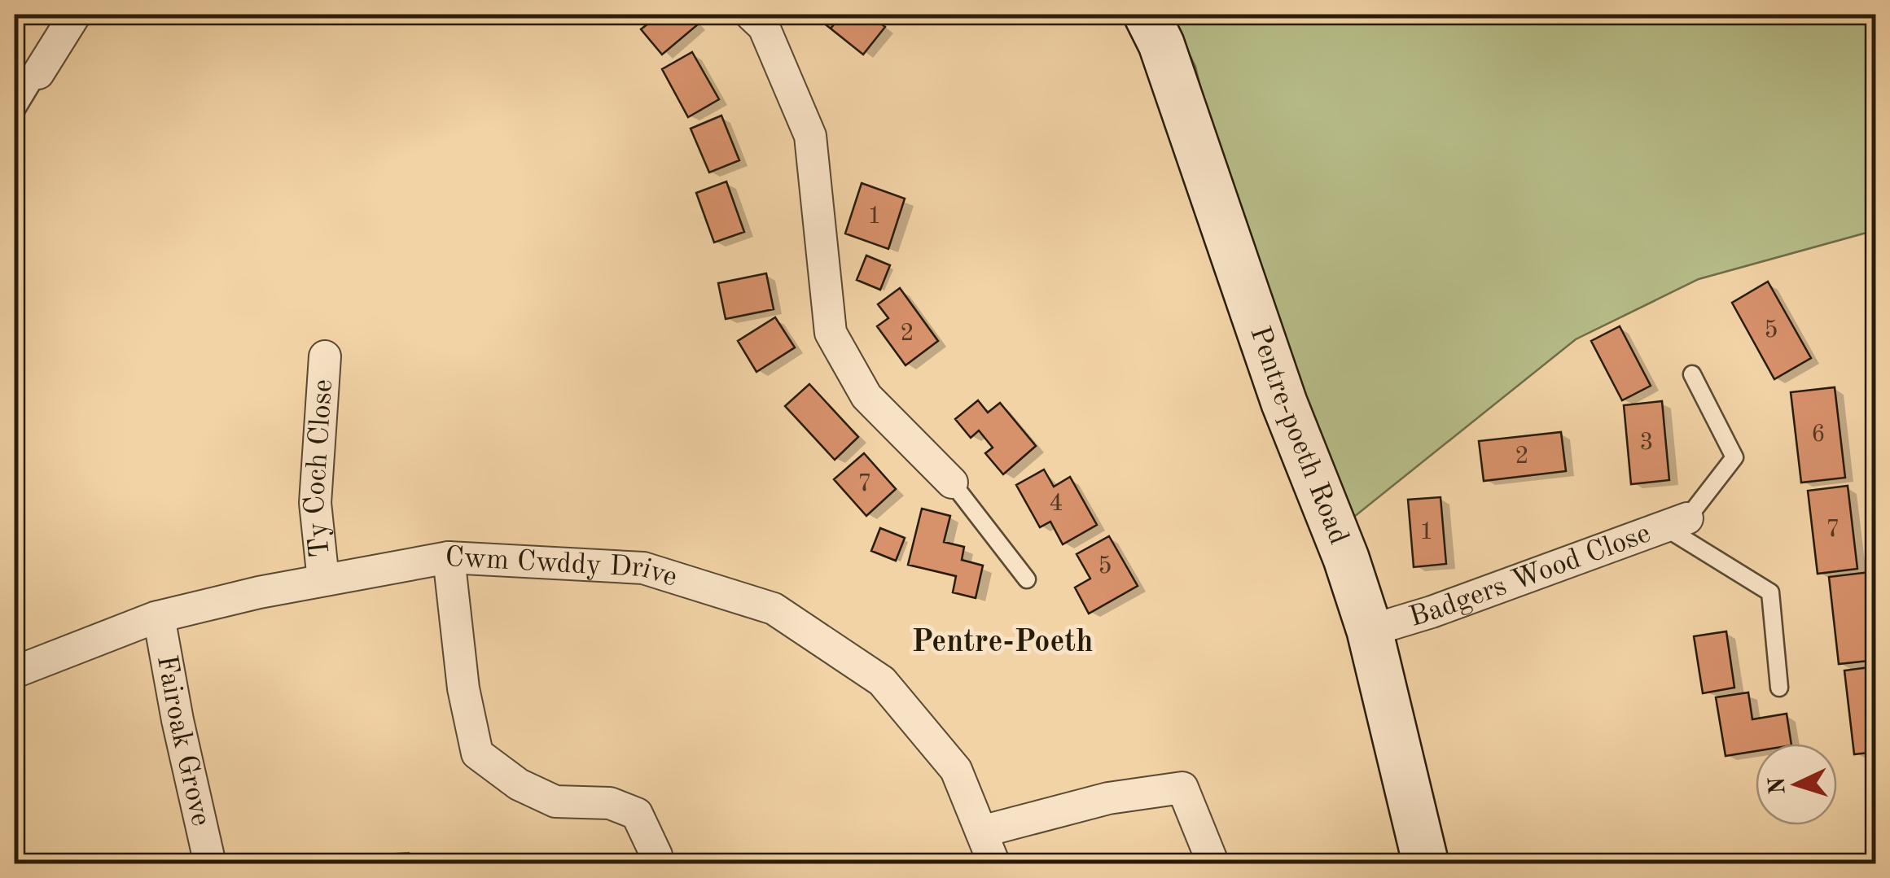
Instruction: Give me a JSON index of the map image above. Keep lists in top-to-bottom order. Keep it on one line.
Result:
{"streets":{"street":["Pentre-poeth Road","Ty Coch Close","Cwm Cwddy Drive","Badgers Wood Close","Fairoak Grove"]},"crossings":[["Pentre-poeth Road","Badgers Wood Close"],["Ty Coch Close","Cwm Cwddy Drive"],["Cwm Cwddy Drive","Fairoak Grove"]],"districts":["Pentre-Poeth"],"house_numbers":["1","5","2","6","3","2","7","4","7","1","5"],"north":"left"}
